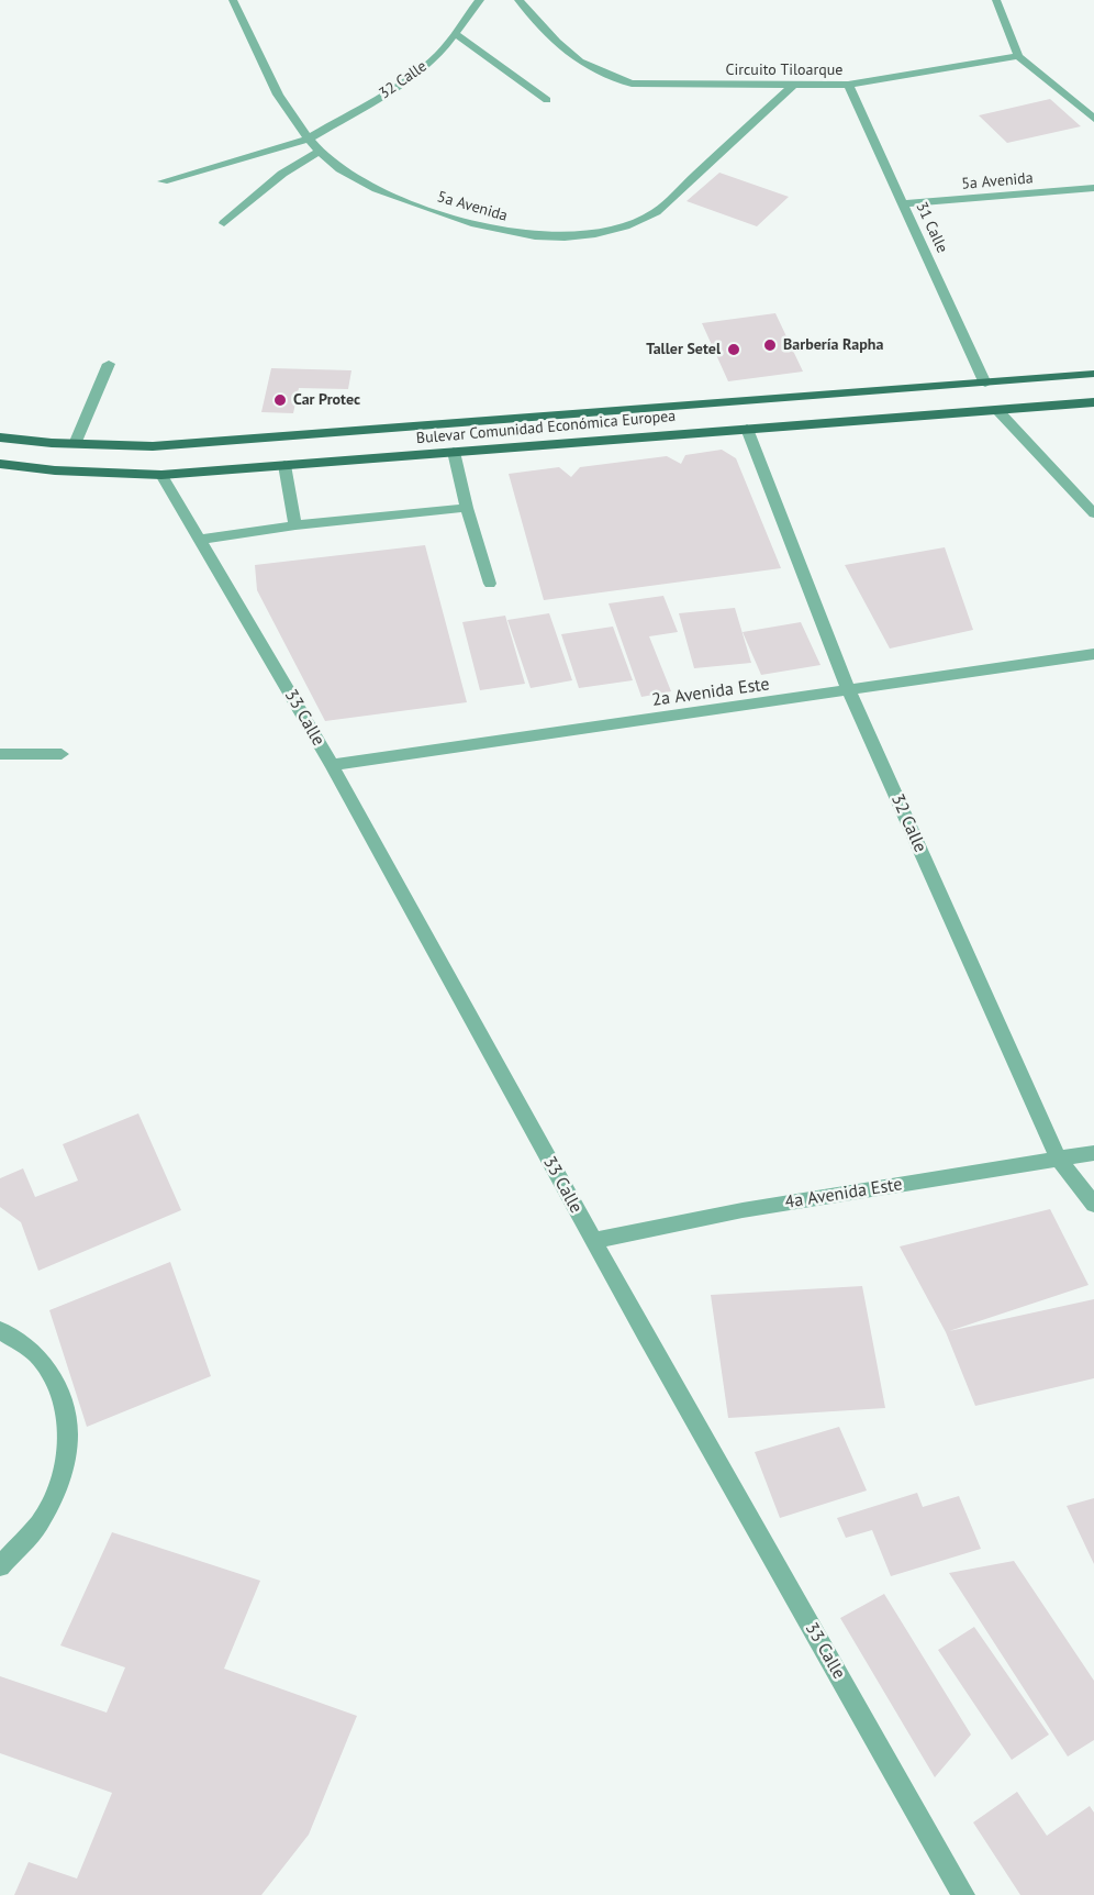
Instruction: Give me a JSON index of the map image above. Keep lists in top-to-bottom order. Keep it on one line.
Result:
{"streets":{"main road":["Bulevar Comunidad Económica Europea"],"street":["Circuito Tiloarque","32 Calle","5a Avenida","31 Calle","2a Avenida Este","33 Calle","4a Avenida Este"]},"crossings":[["Circuito Tiloarque","5a Avenida"],["Circuito Tiloarque","31 Calle"],["32 Calle","5a Avenida"],["32 Calle","Bulevar Comunidad Económica Europea"],["32 Calle","2a Avenida Este"],["32 Calle","4a Avenida Este"],["5a Avenida","31 Calle"],["31 Calle","Bulevar Comunidad Económica Europea"],["Bulevar Comunidad Económica Europea","33 Calle"],["2a Avenida Este","33 Calle"],["33 Calle","4a Avenida Este"]],"places":["Barbería Rapha","Taller Setel","Car Protec"]}
